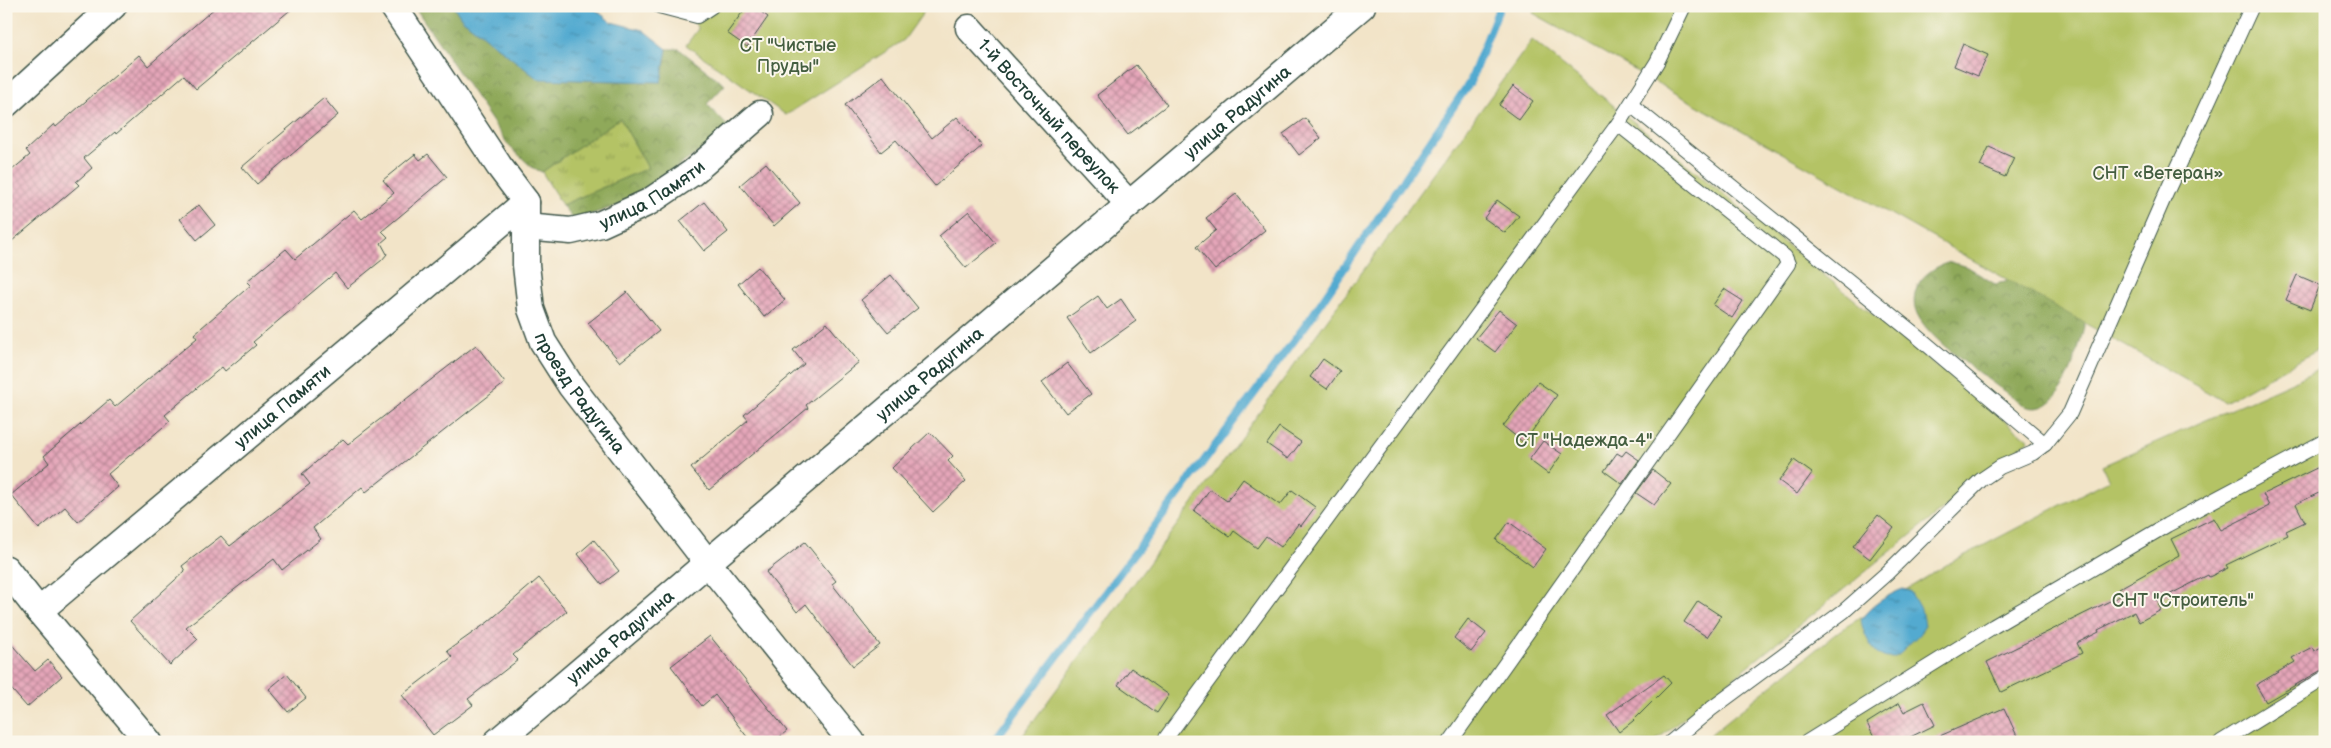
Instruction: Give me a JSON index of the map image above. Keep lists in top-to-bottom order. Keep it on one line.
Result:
{"streets":{"street":["улица Радугина","1-й Восточный переулок","улица Памяти","проезд Радугина"]},"crossings":[["улица Радугина","1-й Восточный переулок"],["улица Радугина","проезд Радугина"],["улица Памяти","проезд Радугина"]],"parks":["СТ \"Чистые Пруды\"","СНТ «Ветеран»","СТ \"Надежда-4\"","СНТ \"Строитель\""]}
